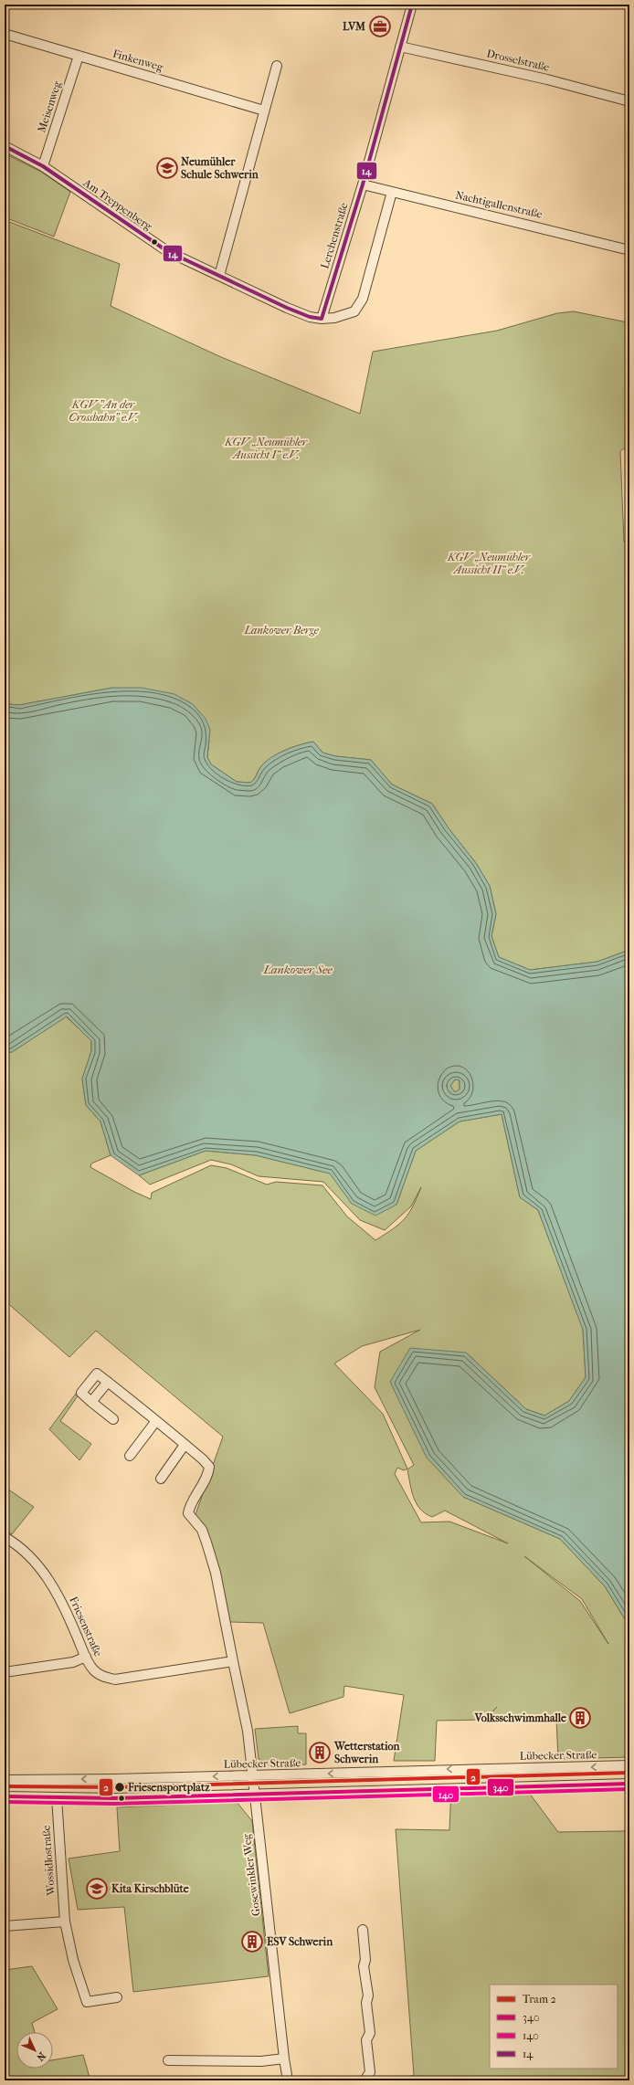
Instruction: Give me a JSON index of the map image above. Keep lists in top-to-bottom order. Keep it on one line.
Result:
{"streets":{"street":["Finkenweg","Drosselstraße","Meisenweg","Am Treppenberg","Nachtigallenstraße","Lerchenstraße","Friesenstraße","Lübecker Straße","Wossidlostraße","Gosewinkler Weg"]},"crossings":[["Finkenweg","Meisenweg"],["Drosselstraße","Lerchenstraße"],["Meisenweg","Am Treppenberg"],["Am Treppenberg","Lerchenstraße"],["Nachtigallenstraße","Lerchenstraße"],["Lübecker Straße","Gosewinkler Weg"]],"water":["Lankower See"],"parks":["KGV \"An der Crossbahn\" e.V.","KGV „Neumühler Aussicht I“ e.V.","KGV „Neumühler Aussicht II“ e.V.","Lankower Berge"],"places":{"office":["LVM"],"school or university":["Neumühler Schule Schwerin","Kita Kirschblüte"],"building":["Volksschwimmhalle","Wetterstation Schwerin","ESV Schwerin"],"other":["Friesensportplatz"]},"lines":["transit line 14","tram line 2","transit line 340","transit line 140"],"legend":["Tram 2","340","140","14"],"north":"bottom right"}
